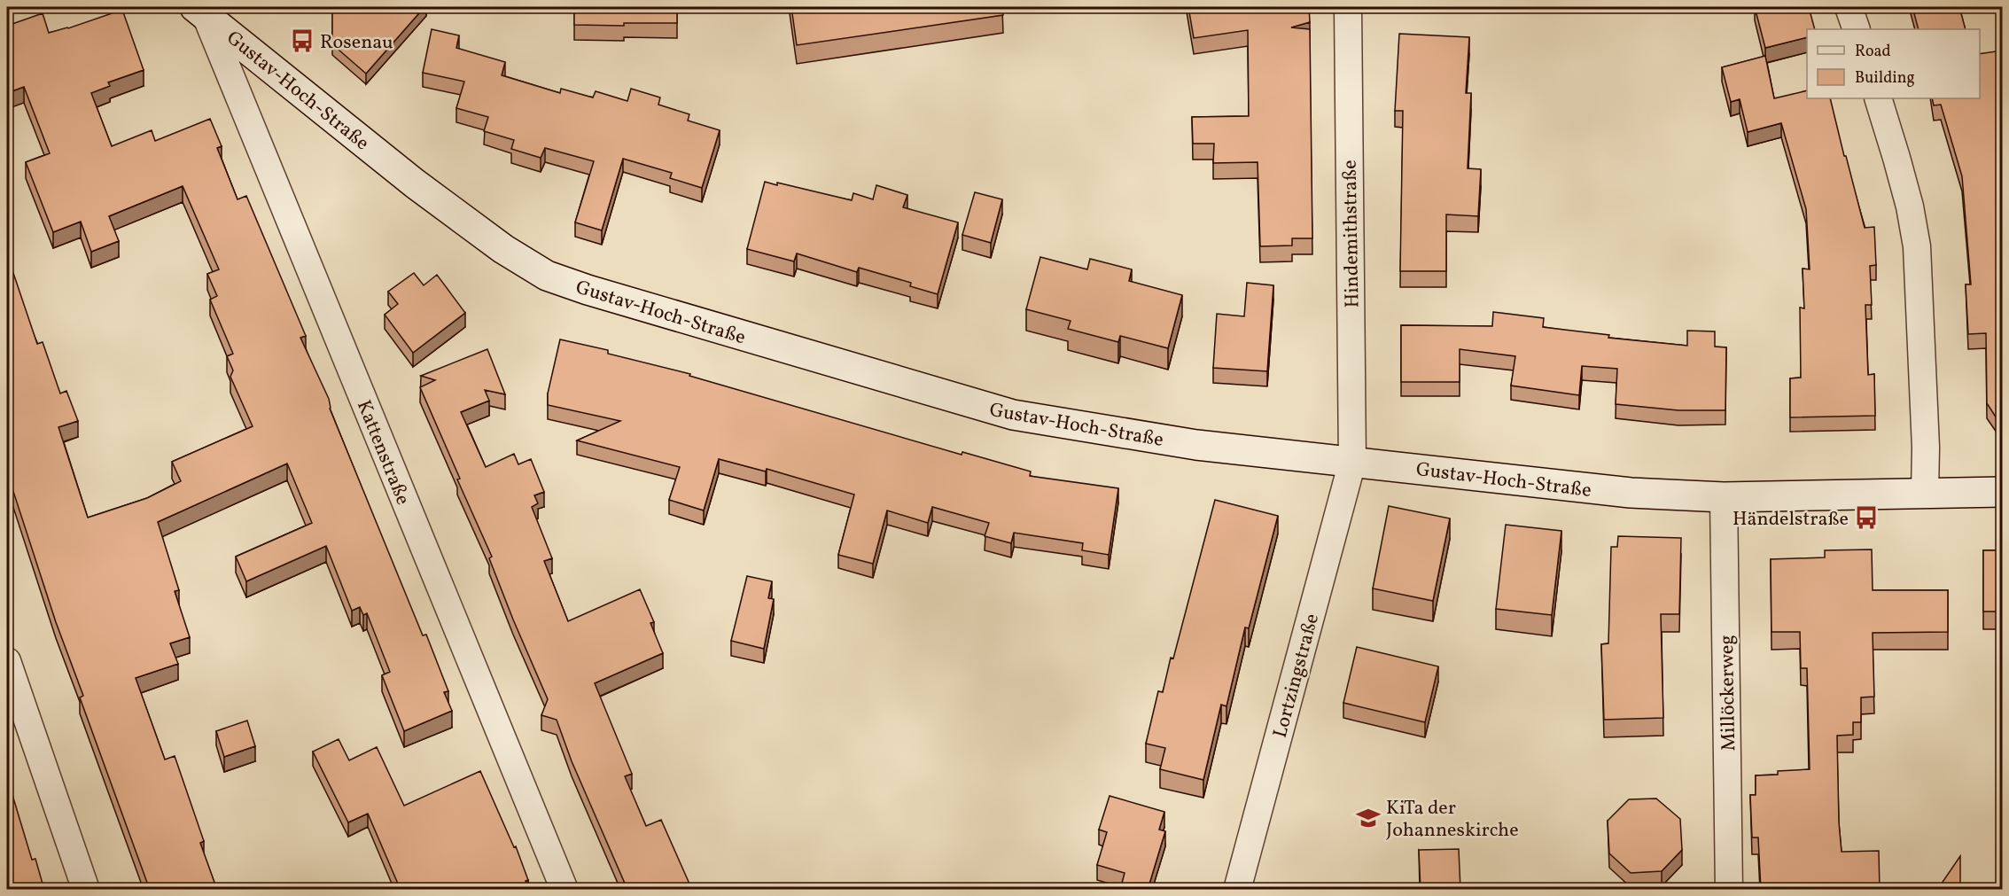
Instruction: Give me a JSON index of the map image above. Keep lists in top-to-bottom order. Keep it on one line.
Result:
{"streets":{"main road":["Gustav-Hoch-Straße"],"street":["Hindemithstraße","Kattenstraße","Lortzingstraße","Millöckerweg"]},"crossings":[["Gustav-Hoch-Straße","Hindemithstraße"],["Gustav-Hoch-Straße","Kattenstraße"],["Gustav-Hoch-Straße","Lortzingstraße"],["Gustav-Hoch-Straße","Millöckerweg"],["Hindemithstraße","Lortzingstraße"]],"places":{"bus stop":["Rosenau","Händelstraße"],"school or university":["KiTa der Johanneskirche"]},"legend":["Road","Building"]}
